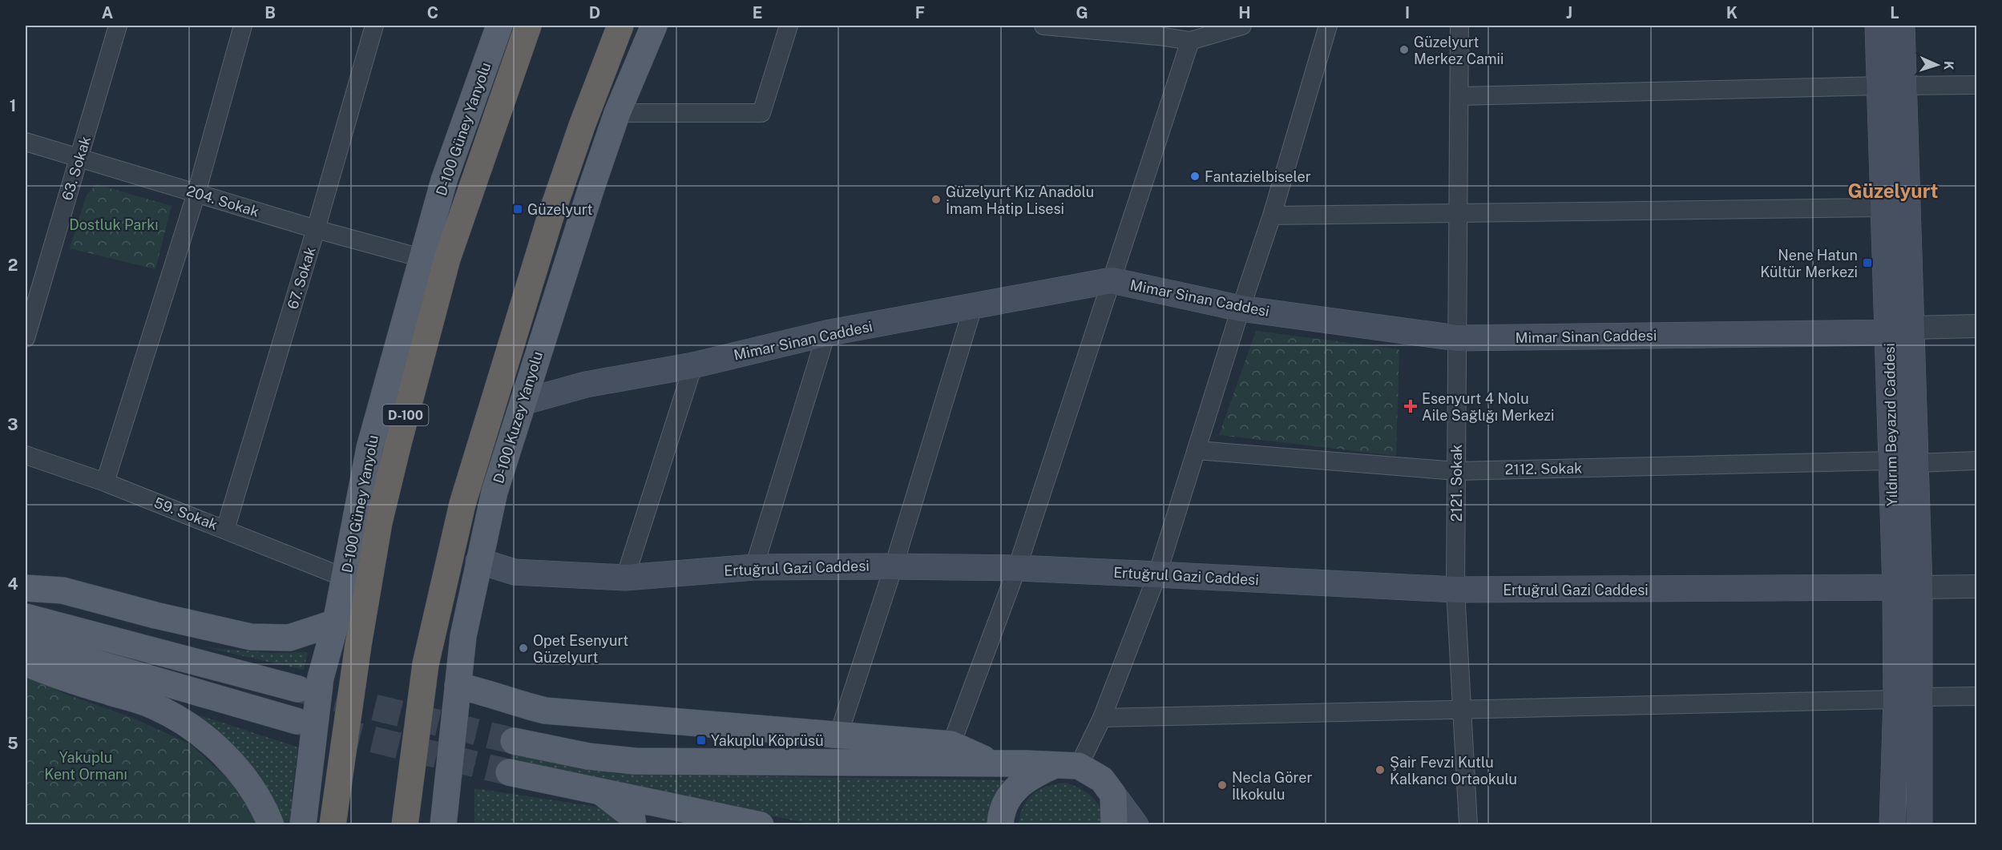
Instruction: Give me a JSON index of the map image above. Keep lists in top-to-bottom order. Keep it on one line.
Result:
{"streets":{"highway":["D-100"],"main road":["D-100 Güney Yanyolu","Mimar Sinan Caddesi","D-100 Kuzey Yanyolu","Yıldırım Beyazıd Caddesi","Ertuğrul Gazi Caddesi"],"street":["63. Sokak","204. Sokak","67. Sokak","2112. Sokak","2121. Sokak","59. Sokak"]},"crossings":[["D-100 Güney Yanyolu","204. Sokak"],["D-100 Güney Yanyolu","59. Sokak"],["63. Sokak","204. Sokak"],["204. Sokak","67. Sokak"],["67. Sokak","59. Sokak"],["Mimar Sinan Caddesi","D-100 Kuzey Yanyolu"],["Mimar Sinan Caddesi","Yıldırım Beyazıd Caddesi"],["Mimar Sinan Caddesi","2121. Sokak"],["D-100 Kuzey Yanyolu","Ertuğrul Gazi Caddesi"],["Yıldırım Beyazıd Caddesi","2112. Sokak"],["Yıldırım Beyazıd Caddesi","Ertuğrul Gazi Caddesi"],["2112. Sokak","2121. Sokak"],["2121. Sokak","Ertuğrul Gazi Caddesi"]],"districts":["Güzelyurt"],"parks":["Dostluk Parkı","Yakuplu Kent Ormanı"],"places":{"other":["Güzelyurt Merkez Camii","Fantazielbiseler","Güzelyurt Kız Anadolu İmam Hatip Lisesi","Opet Esenyurt Güzelyurt","Şair Fevzi Kutlu Kalkancı Ortaokulu","Necla Görer İlkokulu"],"transit":["Güzelyurt","Nene Hatun Kültür Merkezi","Yakuplu Köprüsü"],"health":["Esenyurt 4 Nolu Aile Sağlığı Merkezi"]},"north":"right","grid":{"columns":["A","B","C","D","E","F","G","H","I","J","K","L"],"rows":["1","2","3","4","5"]}}
